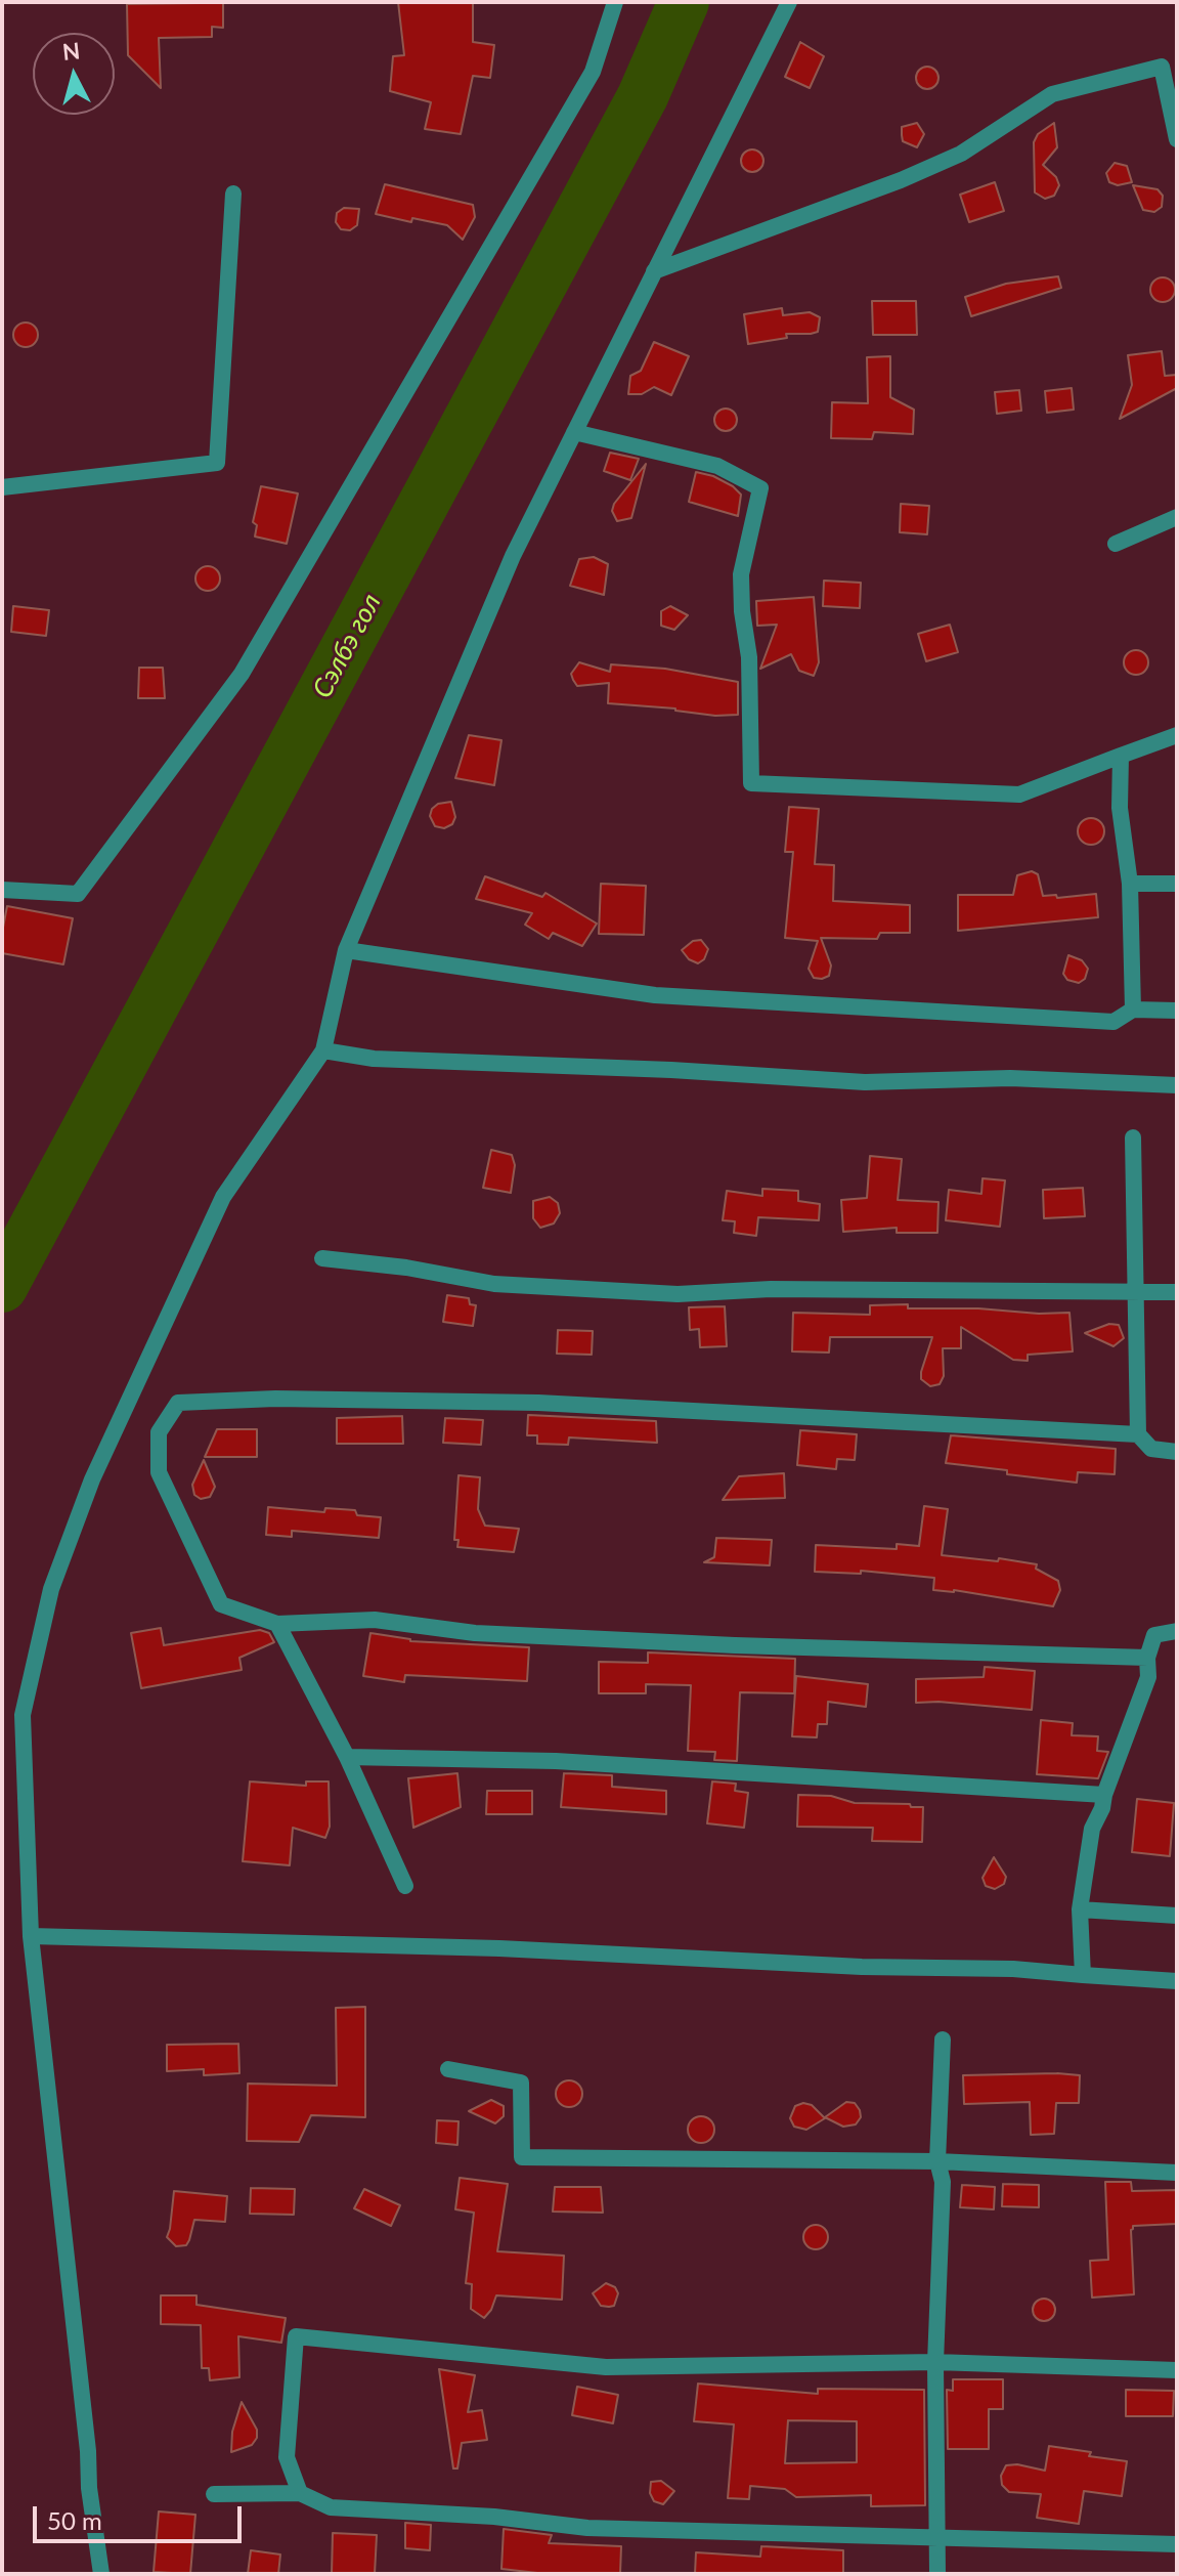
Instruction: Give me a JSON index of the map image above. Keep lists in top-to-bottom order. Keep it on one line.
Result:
{"water":["Сэлбэ гол"],"scale_bar":"50 m","north":"top"}
